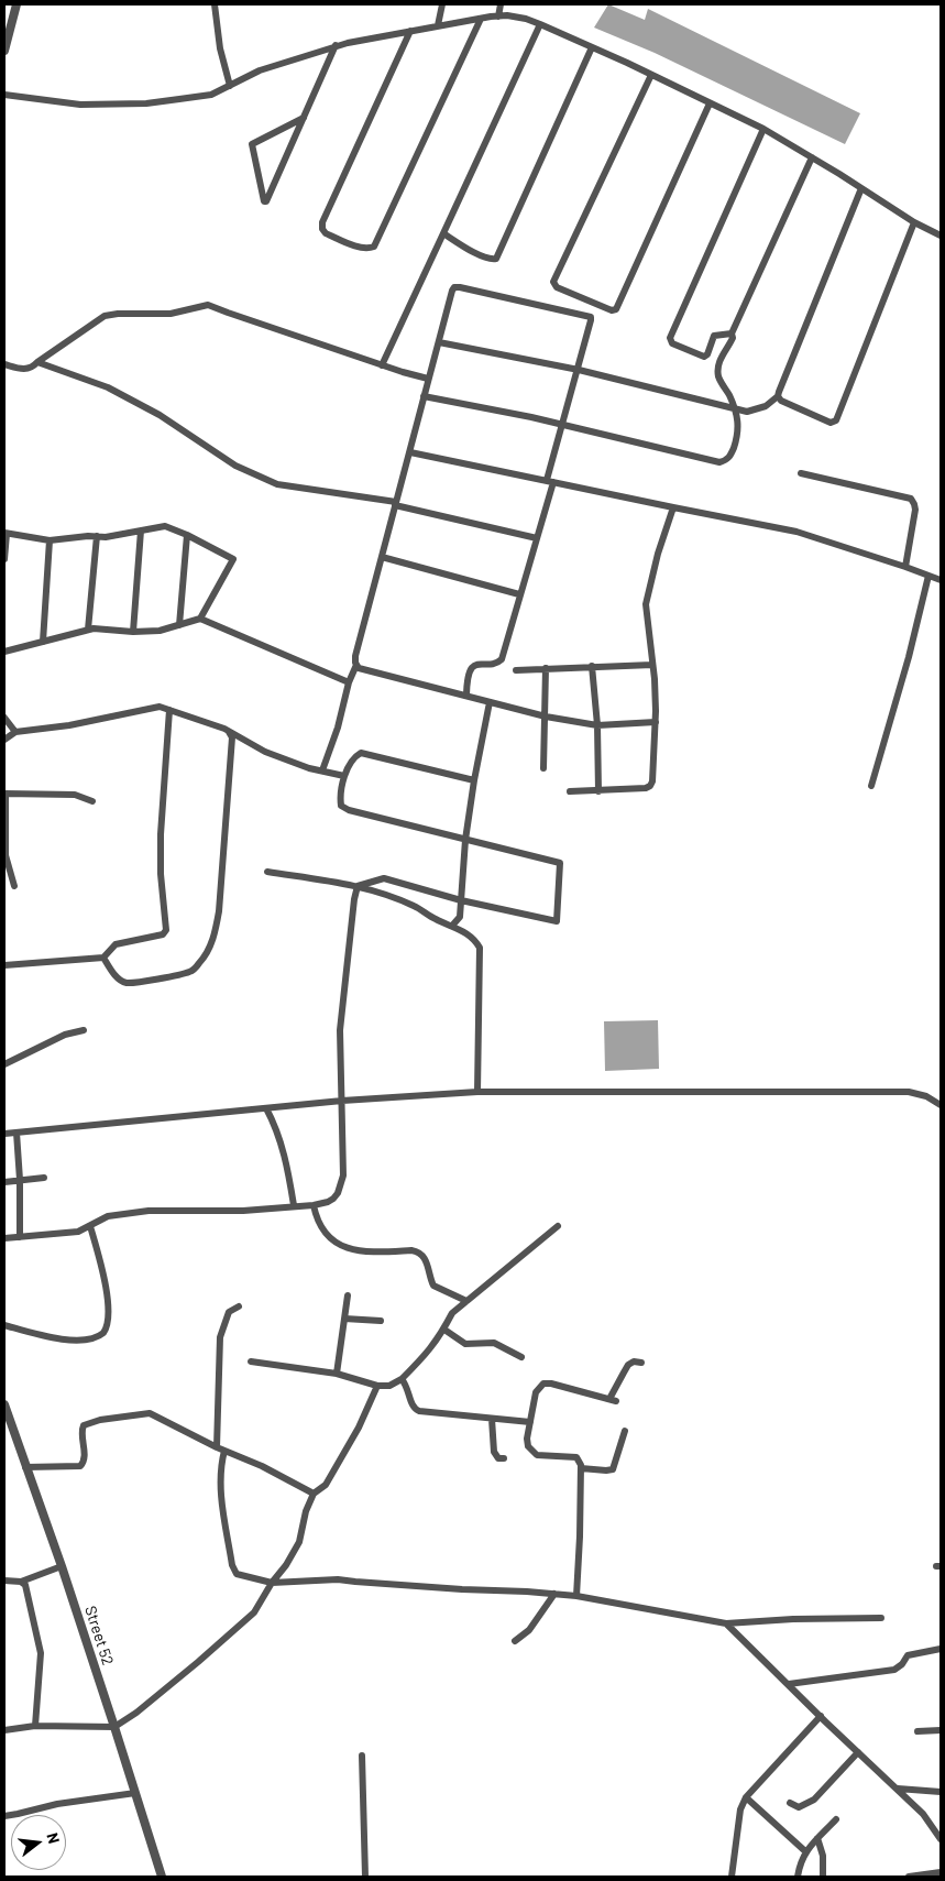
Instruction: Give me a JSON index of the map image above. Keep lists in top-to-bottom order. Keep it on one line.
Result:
{"streets":{"street":["Street 52"]},"north":"right"}
